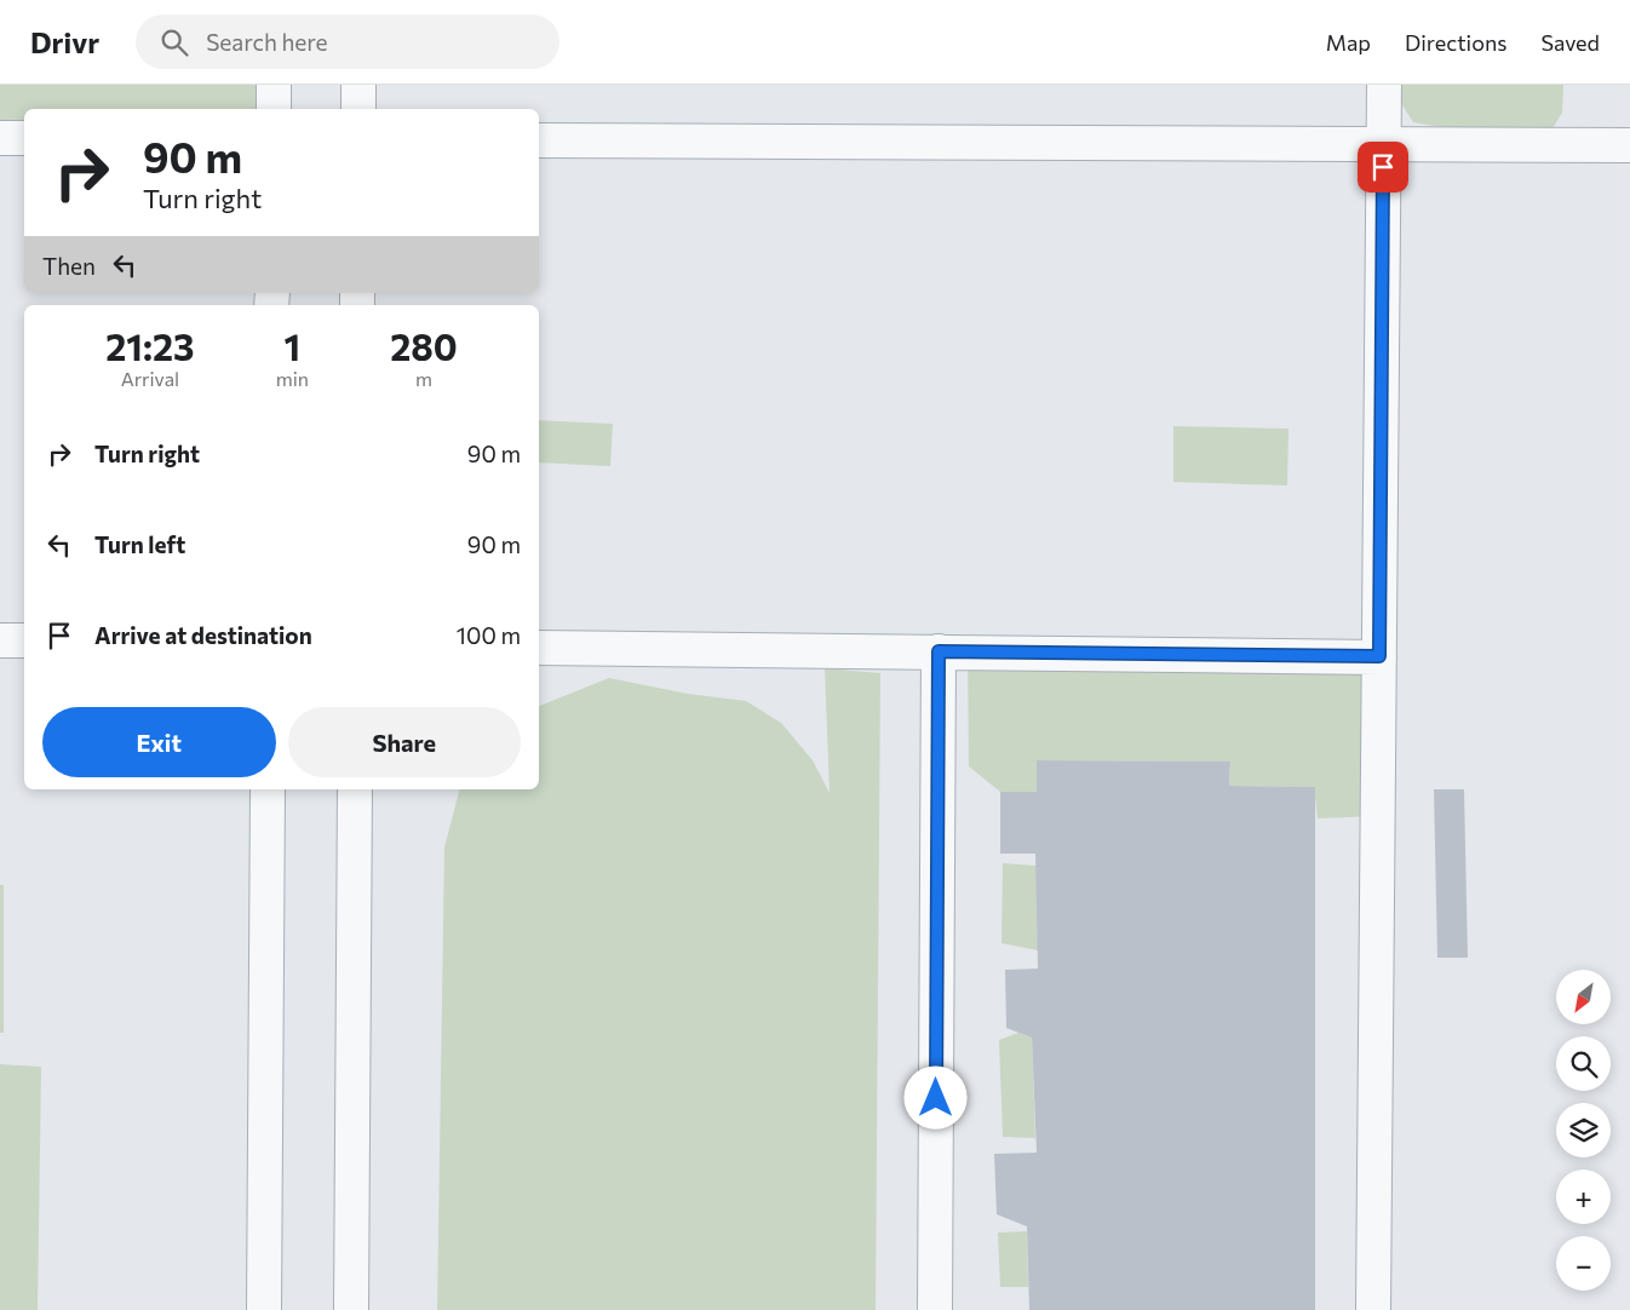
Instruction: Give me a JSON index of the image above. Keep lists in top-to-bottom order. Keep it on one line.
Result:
{"north":"bottom left","page":{"header":"Drivr","search":"Search here","nav":["Map","Directions","Saved"],"turn":["90 m","Turn right"],"then":"Then","eta":["21:23","Arrival","1","min","280","m"],"list":[{"name":"Turn right","value":"90 m"},{"name":"Turn left","value":"90 m"},{"name":"Arrive at destination","value":"100 m"}],"buttons":["Exit","Share"],"map_buttons":["+","−"]}}
